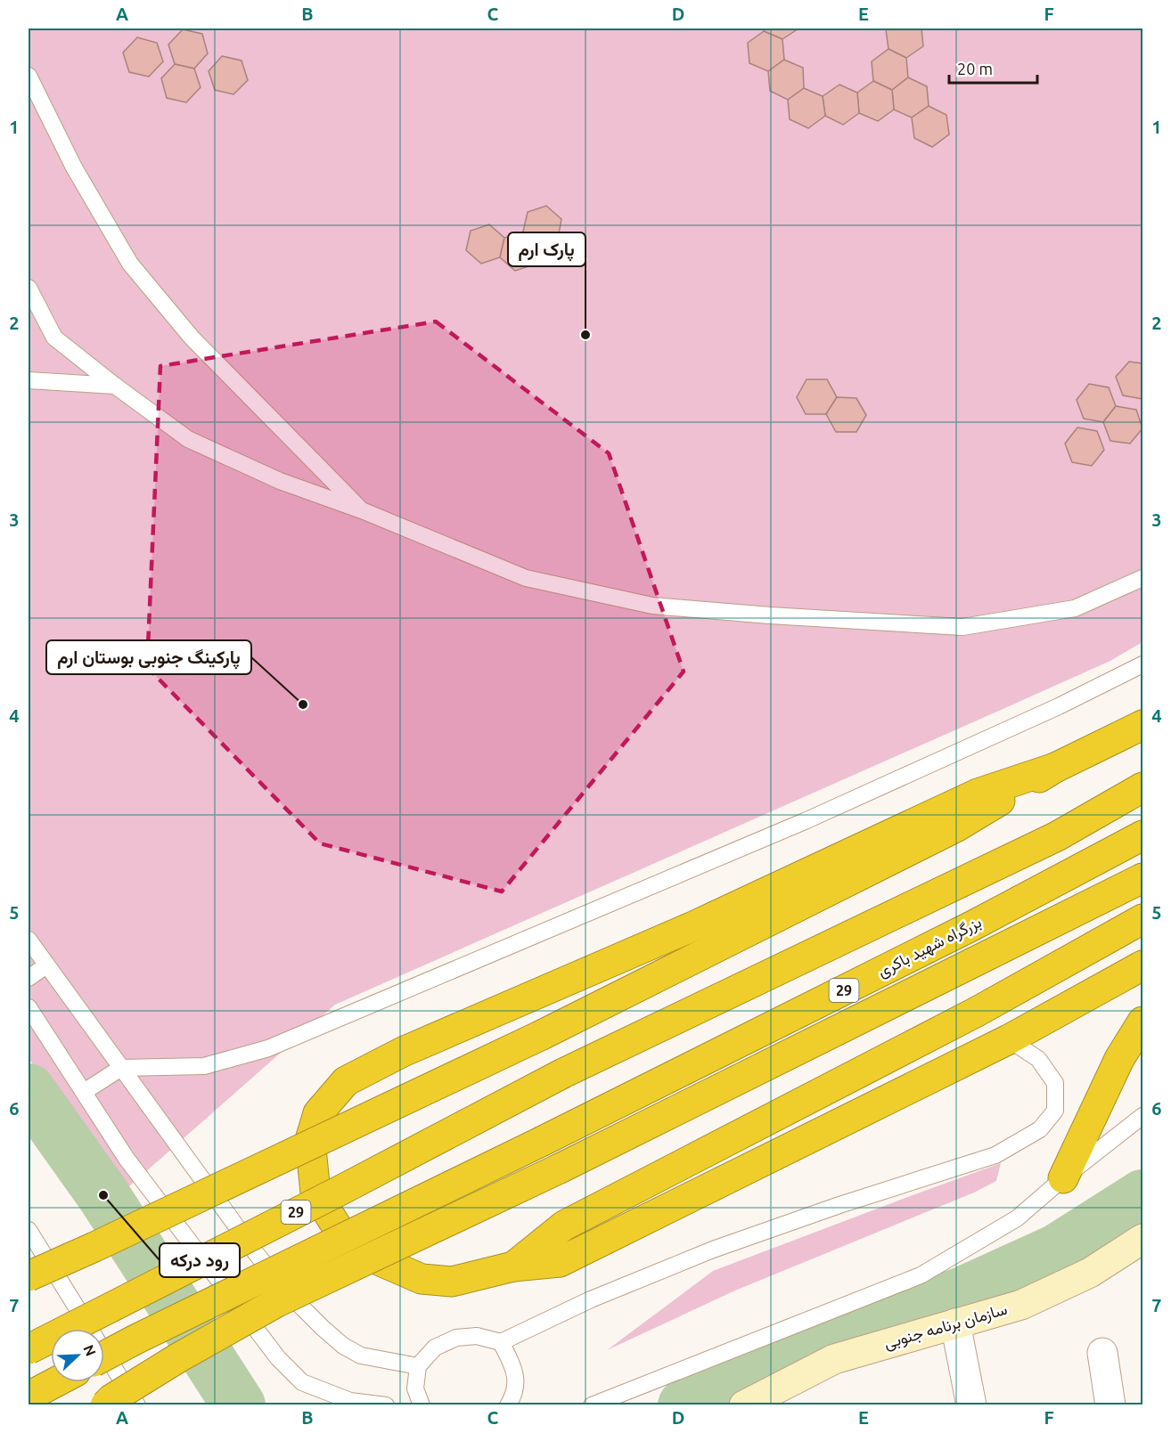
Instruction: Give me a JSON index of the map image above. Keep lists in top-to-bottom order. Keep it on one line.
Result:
{"streets":{"highway":["بزرگراه شهید باکری","29"],"street":["سازمان برنامه جنوبی"]},"places":["پارک ارم","پارکینگ جنوبی بوستان ارم","رود درکه"],"scale_bar":"20 m","north":"top right","grid":{"columns":["A","B","C","D","E","F"],"rows":["1","2","3","4","5","6","7"]}}
